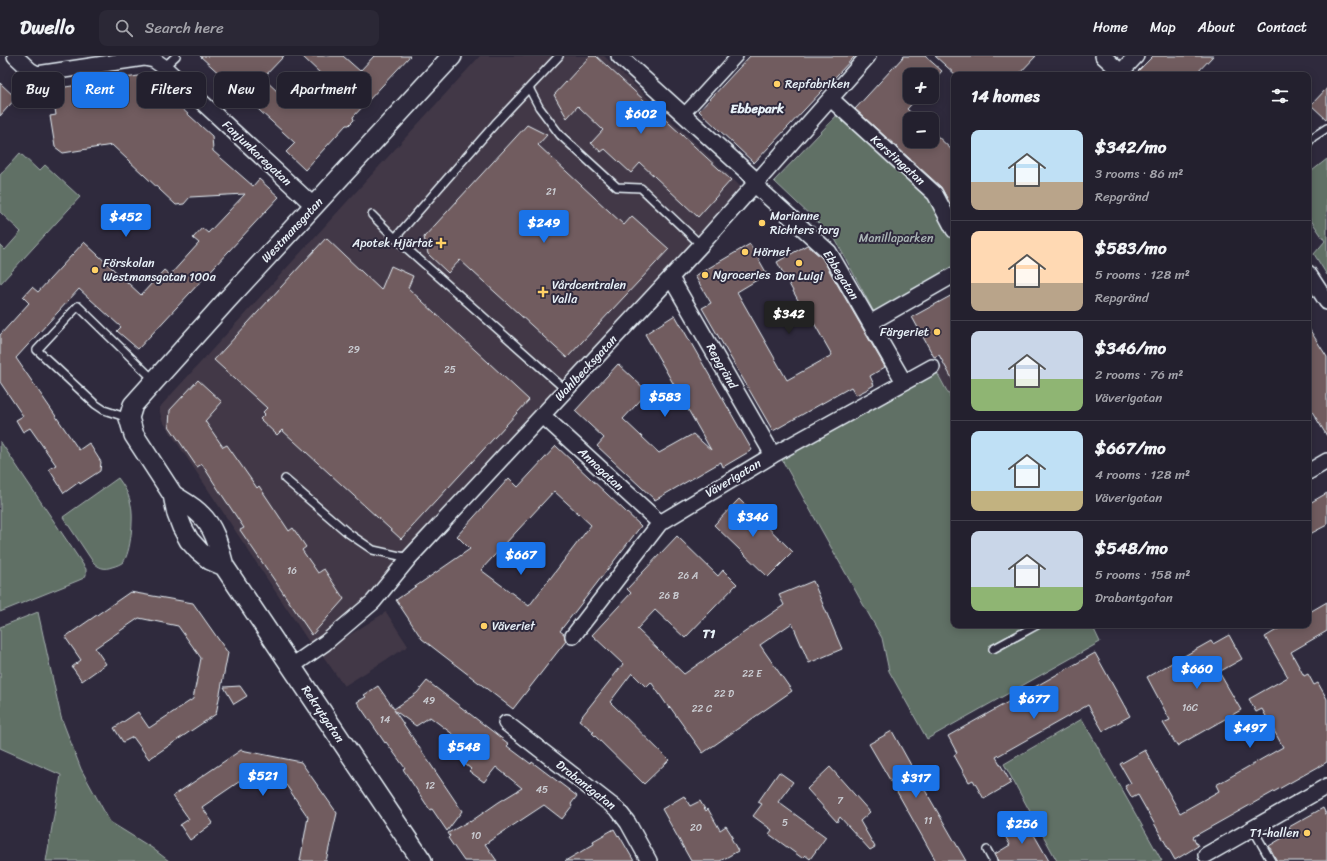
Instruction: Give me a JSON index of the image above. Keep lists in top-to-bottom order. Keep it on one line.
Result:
{"streets":{"street":["Fanjunkaregatan","Kerstingatan","Westmansgatan","Ebbegatan","Repgränd","Wahlbecksgatan","Annagatan","Väverigatan","Rekrytgatan","Drabantgatan"]},"crossings":[["Fanjunkaregatan","Westmansgatan"],["Kerstingatan","Wahlbecksgatan"],["Westmansgatan","Rekrytgatan"],["Ebbegatan","Wahlbecksgatan"],["Ebbegatan","Väverigatan"],["Repgränd","Wahlbecksgatan"],["Repgränd","Väverigatan"],["Wahlbecksgatan","Annagatan"],["Wahlbecksgatan","Rekrytgatan"],["Annagatan","Väverigatan"]],"districts":["Ebbepark","T1"],"parks":["Manillaparken"],"places":{"other":["Repfabriken","Marianne Richters torg","Hörnet","Don Luigi","Förskolan Westmansgatan 100a","Ngroceries","Färgeriet","Väveriet","T1-hallen"],"health":["Apotek Hjärtat","Vårdcentralen Valla"]},"house_numbers":["21","29","25","16","26 A","26 B","22 E","22 D","49","16C","22 C","14","12","45","7","11","5","20","10"],"page":{"header":"Dwello","search":"Search here","nav":["Home","Map","About","Contact"],"map_buttons":["+","−"],"chip":["Buy","Rent","Filters","New","Apartment"],"heading":"14 homes","price":["$602","$452","$249","$342","$583","$346","$667","$660","$677","$497","$548","$521","$317","$256"],"list":[{"name":"$342/mo","note":"3 rooms · 86 m² · Repgränd"},{"name":"$583/mo","note":"5 rooms · 128 m² · Repgränd"},{"name":"$346/mo","note":"2 rooms · 76 m² · Väverigatan"},{"name":"$667/mo","note":"4 rooms · 128 m² · Väverigatan"},{"name":"$548/mo","note":"5 rooms · 158 m² · Drabantgatan"}]}}
